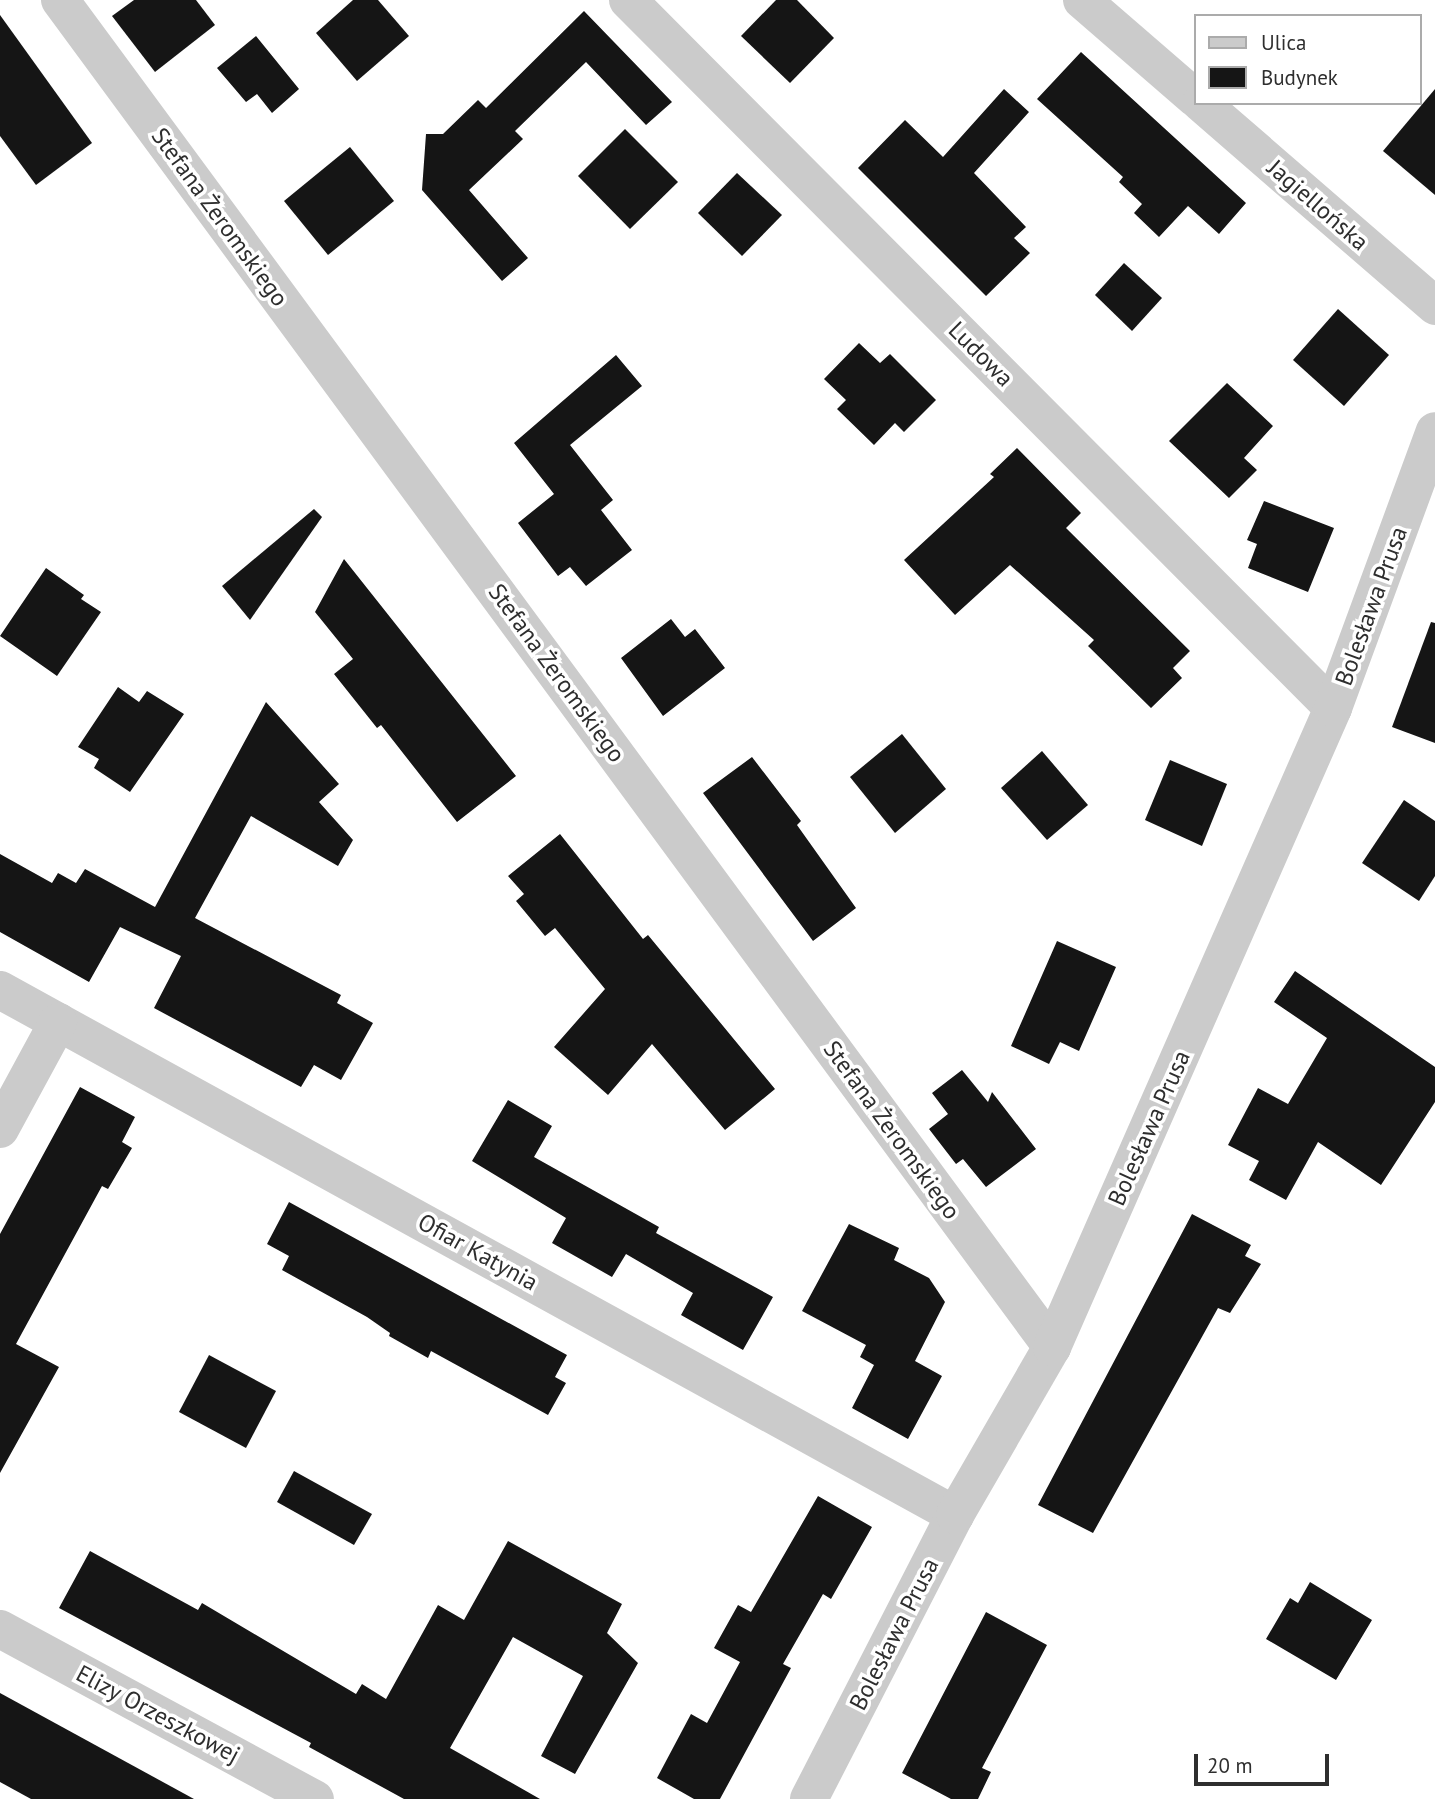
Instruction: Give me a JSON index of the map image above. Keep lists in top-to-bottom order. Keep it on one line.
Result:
{"streets":{"street":["Jagiellońska","Stefana Żeromskiego","Ludowa","Bolesława Prusa","Ofiar Katynia","Elizy Orzeszkowej"]},"crossings":[["Stefana Żeromskiego","Bolesława Prusa"],["Ludowa","Bolesława Prusa"],["Bolesława Prusa","Ofiar Katynia"]],"legend":["Ulica","Budynek"],"scale_bar":"20 m"}
